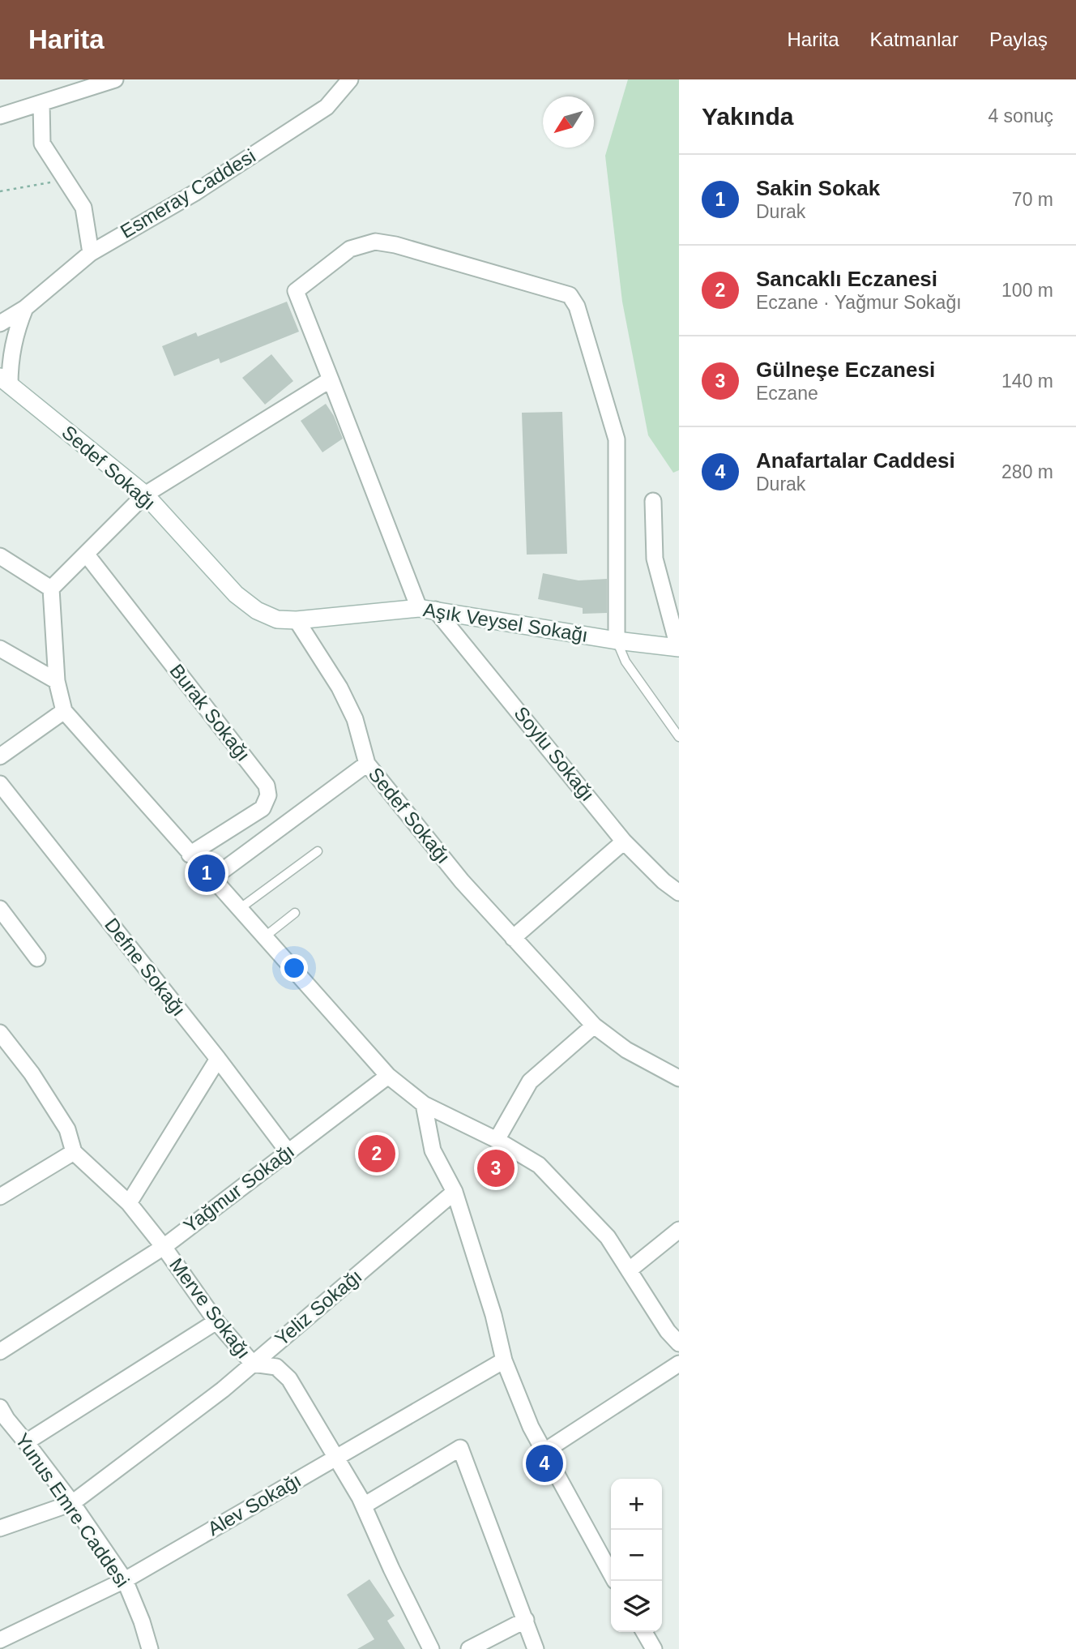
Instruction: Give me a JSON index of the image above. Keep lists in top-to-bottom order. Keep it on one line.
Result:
{"streets":{"street":["Esmeray Caddesi","Sedef Sokağı","Aşık Veysel Sokağı","Burak Sokağı","Soylu Sokağı","Defne Sokağı","Yağmur Sokağı","Yeliz Sokağı","Merve Sokağı","Alev Sokağı","Yunus Emre Caddesi"]},"crossings":[["Esmeray Caddesi","Sedef Sokağı"],["Sedef Sokağı","Aşık Veysel Sokağı"],["Aşık Veysel Sokağı","Soylu Sokağı"],["Defne Sokağı","Yağmur Sokağı"],["Yağmur Sokağı","Merve Sokağı"],["Yeliz Sokağı","Merve Sokağı"],["Yeliz Sokağı","Yunus Emre Caddesi"],["Merve Sokağı","Alev Sokağı"],["Alev Sokağı","Yunus Emre Caddesi"]],"north":"bottom left","page":{"header":"Harita","nav":["Harita","Katmanlar","Paylaş"],"heading":["Yakında","4 sonuç"],"list":[{"mark":"1","name":"Sakin Sokak","note":"Durak","value":"70 m"},{"mark":"2","name":"Sancaklı Eczanesi","note":"Eczane · Yağmur Sokağı","value":"100 m"},{"mark":"3","name":"Gülneşe Eczanesi","note":"Eczane","value":"140 m"},{"mark":"4","name":"Anafartalar Caddesi","note":"Durak","value":"280 m"}],"pins":["1","2","3","4"],"map_buttons":["+","−"]}}
